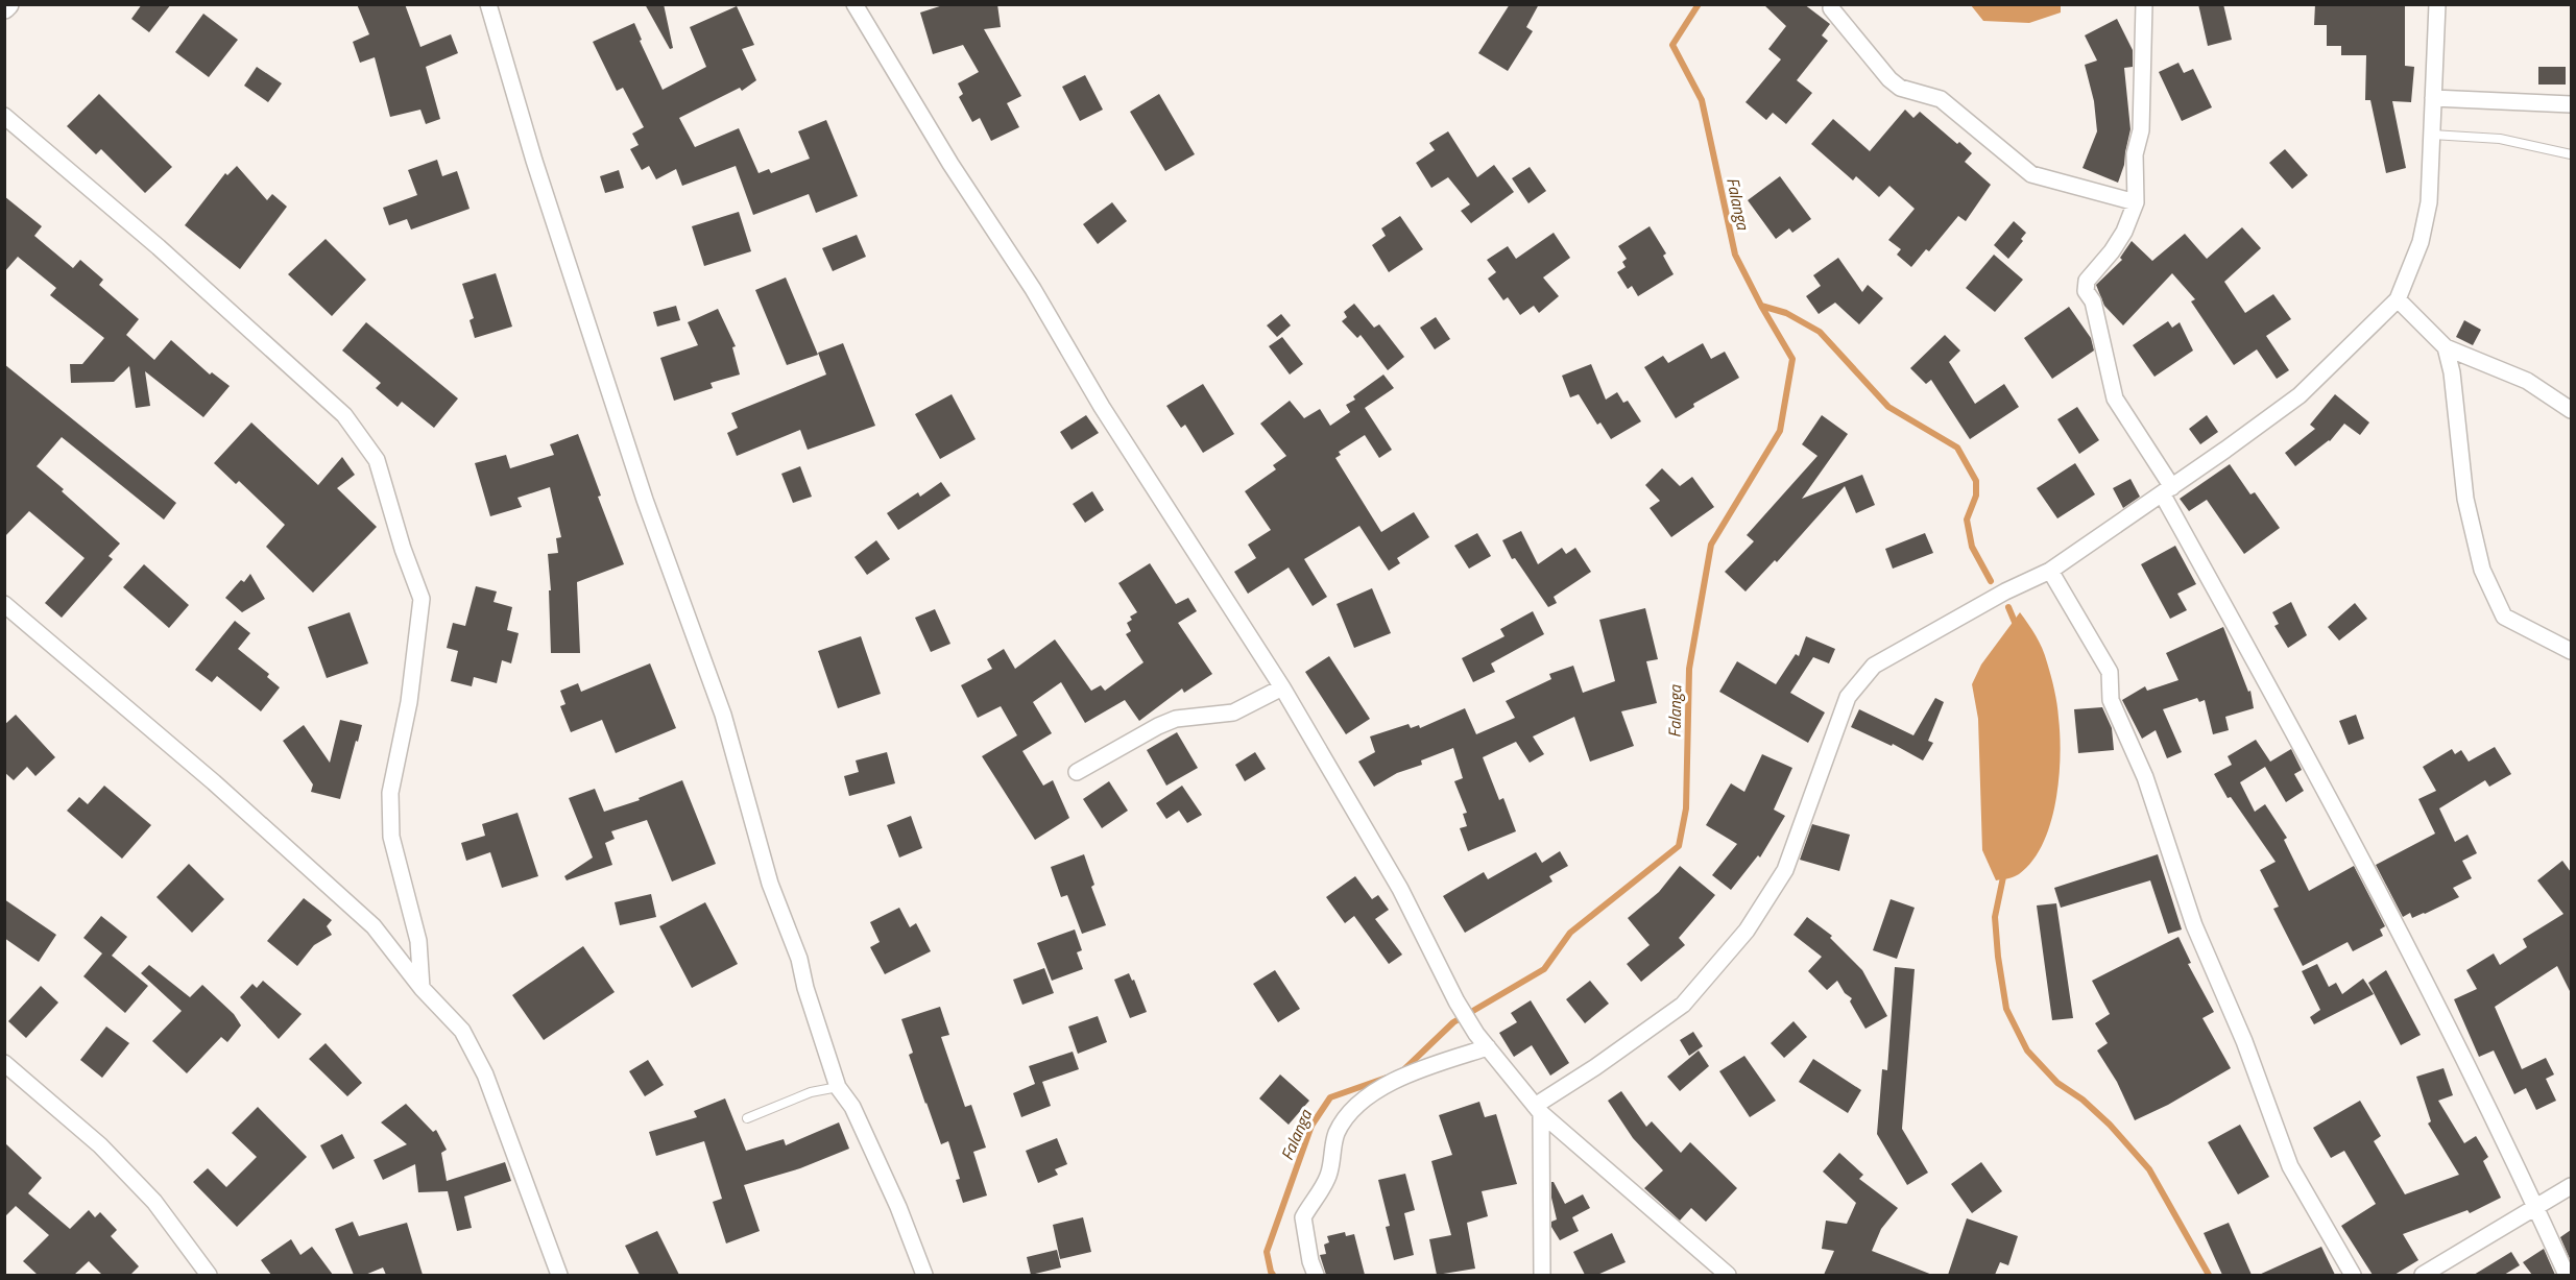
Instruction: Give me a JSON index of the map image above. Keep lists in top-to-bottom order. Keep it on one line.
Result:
{"water":["Falanga"]}
